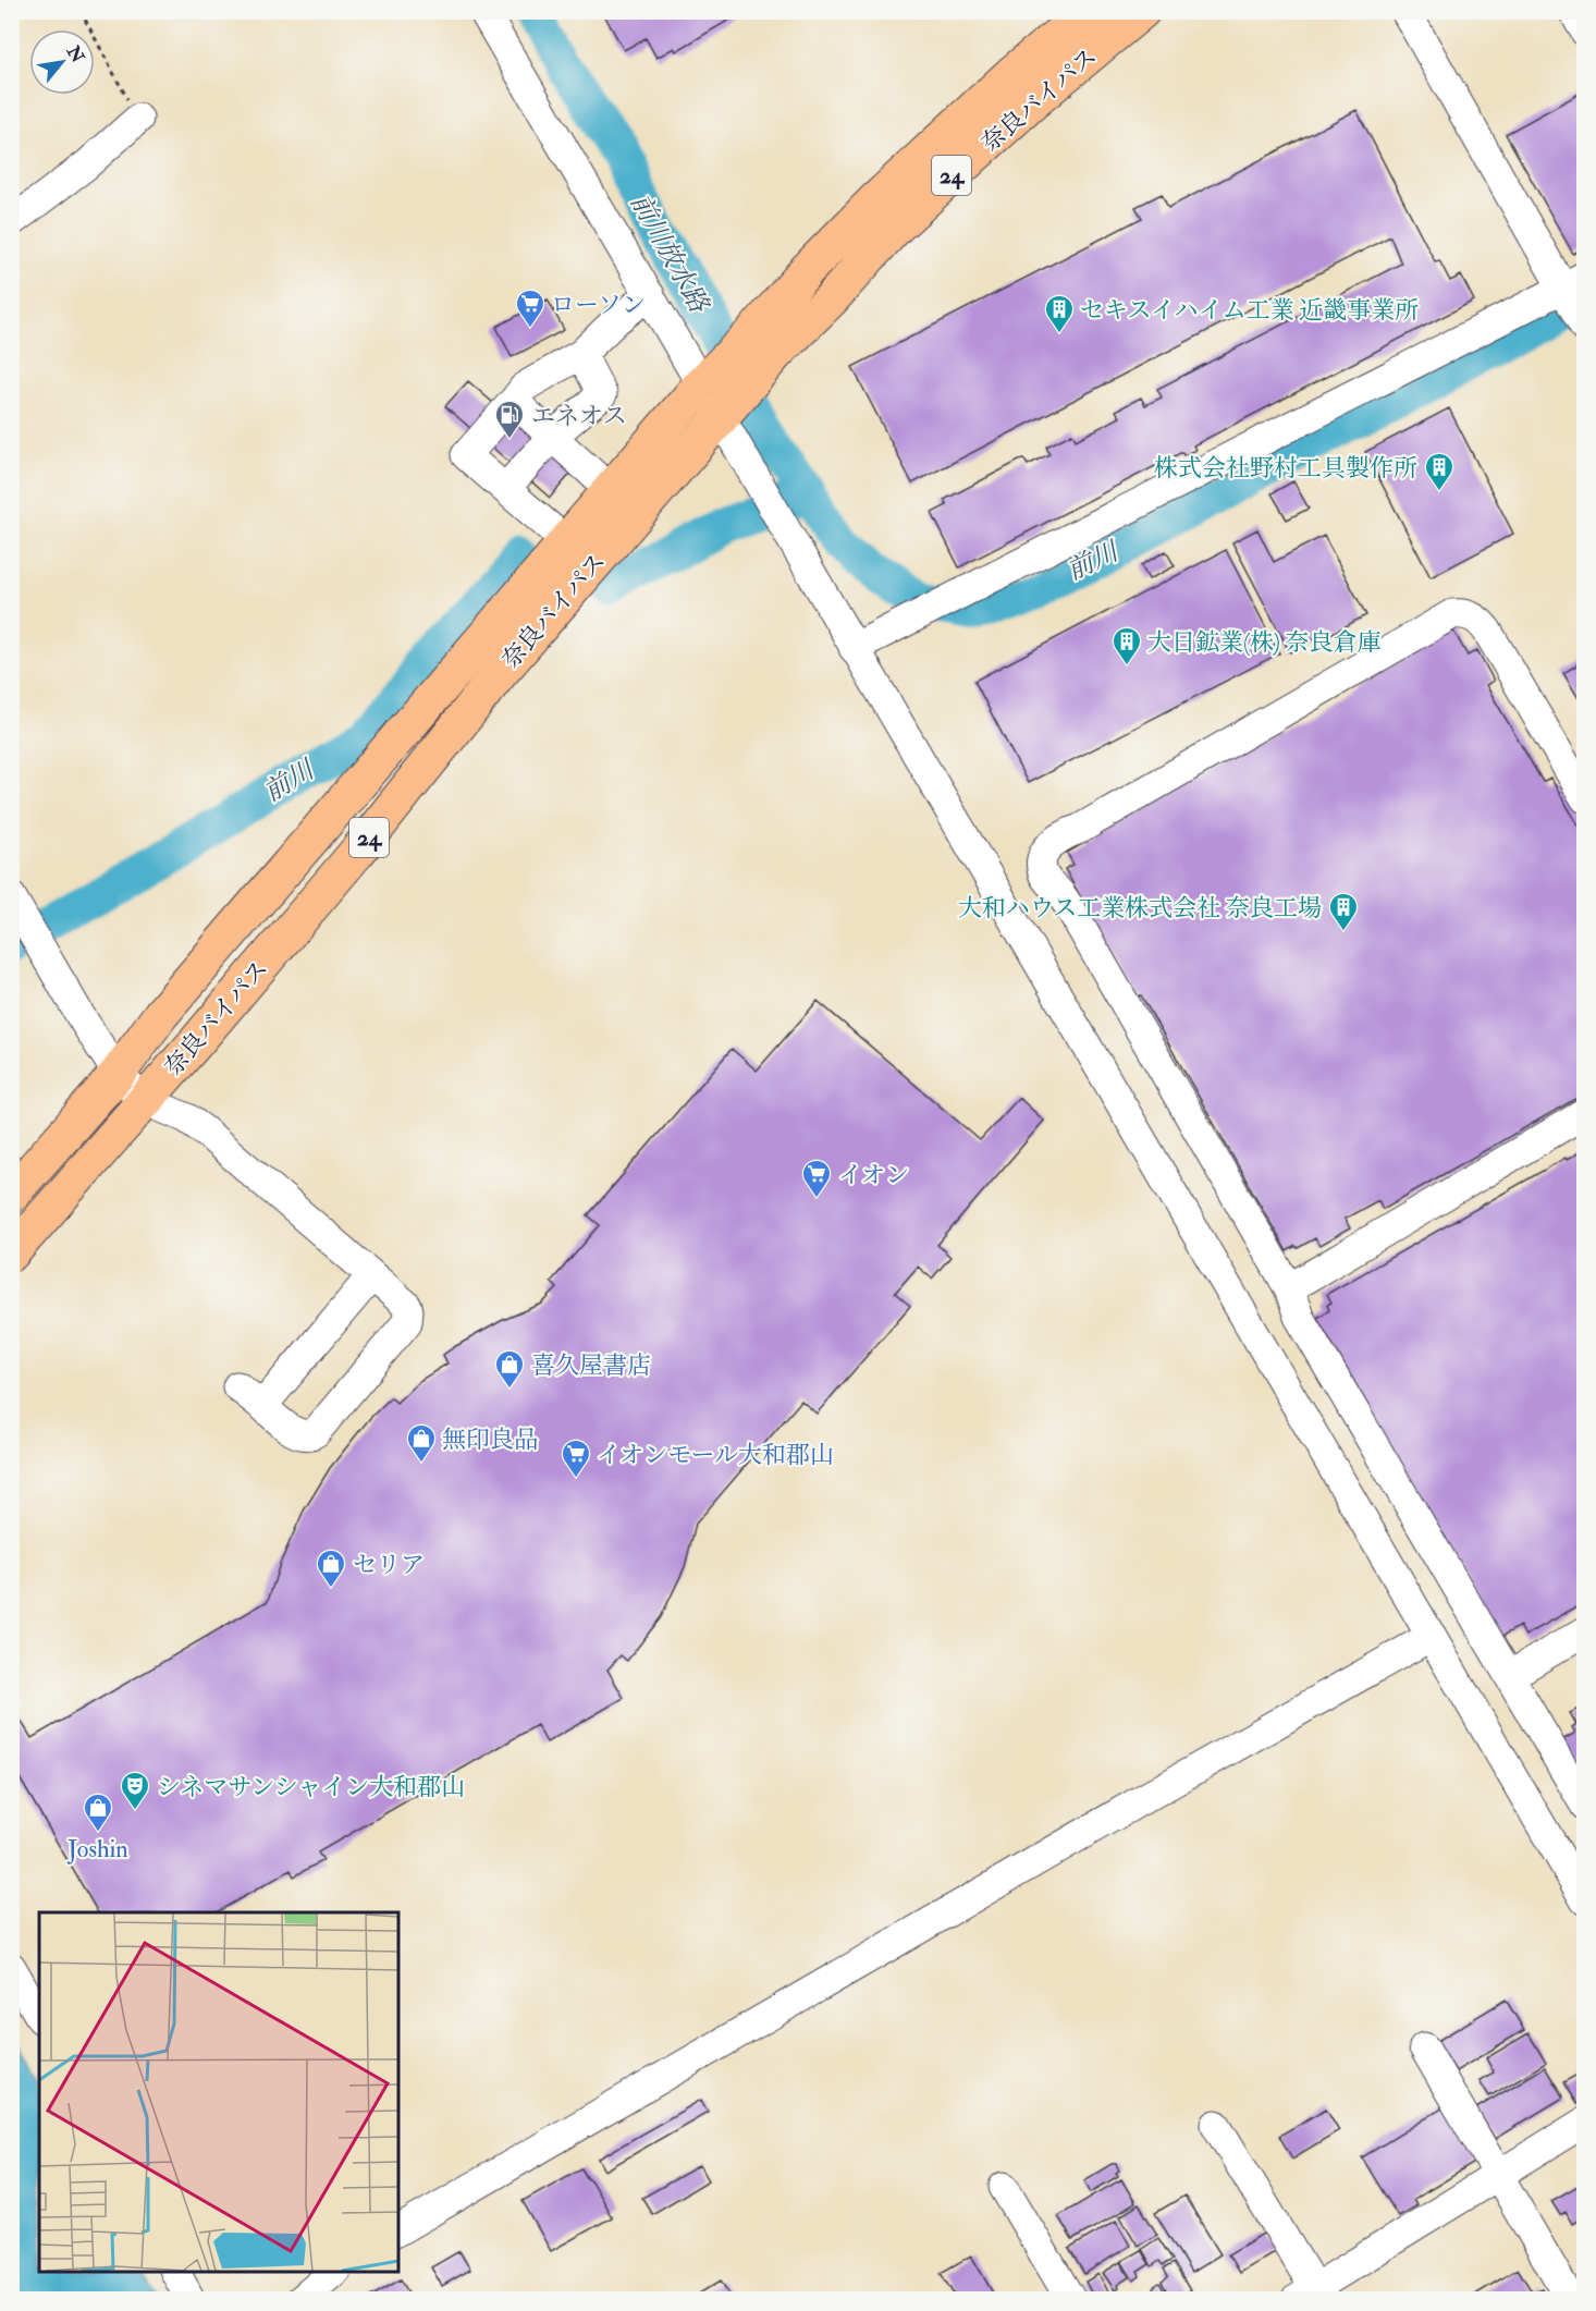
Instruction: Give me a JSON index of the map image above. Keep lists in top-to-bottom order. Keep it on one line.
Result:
{"streets":{"highway":["奈良バイパス","24"]},"water":["前川放水路","前川"],"places":{"supermarket":["ローソン","イオン","イオンモール大和郡山"],"building":["セキスイハイム工業 近畿事業所","株式会社野村工具製作所","大日鉱業(株) 奈良倉庫","大和ハウス工業株式会社 奈良工場"],"fuel station":["エネオス"],"shop":["喜久屋書店","無印良品","セリア","Joshin"],"theatre":["シネマサンシャイン大和郡山"]},"north":"top right"}
